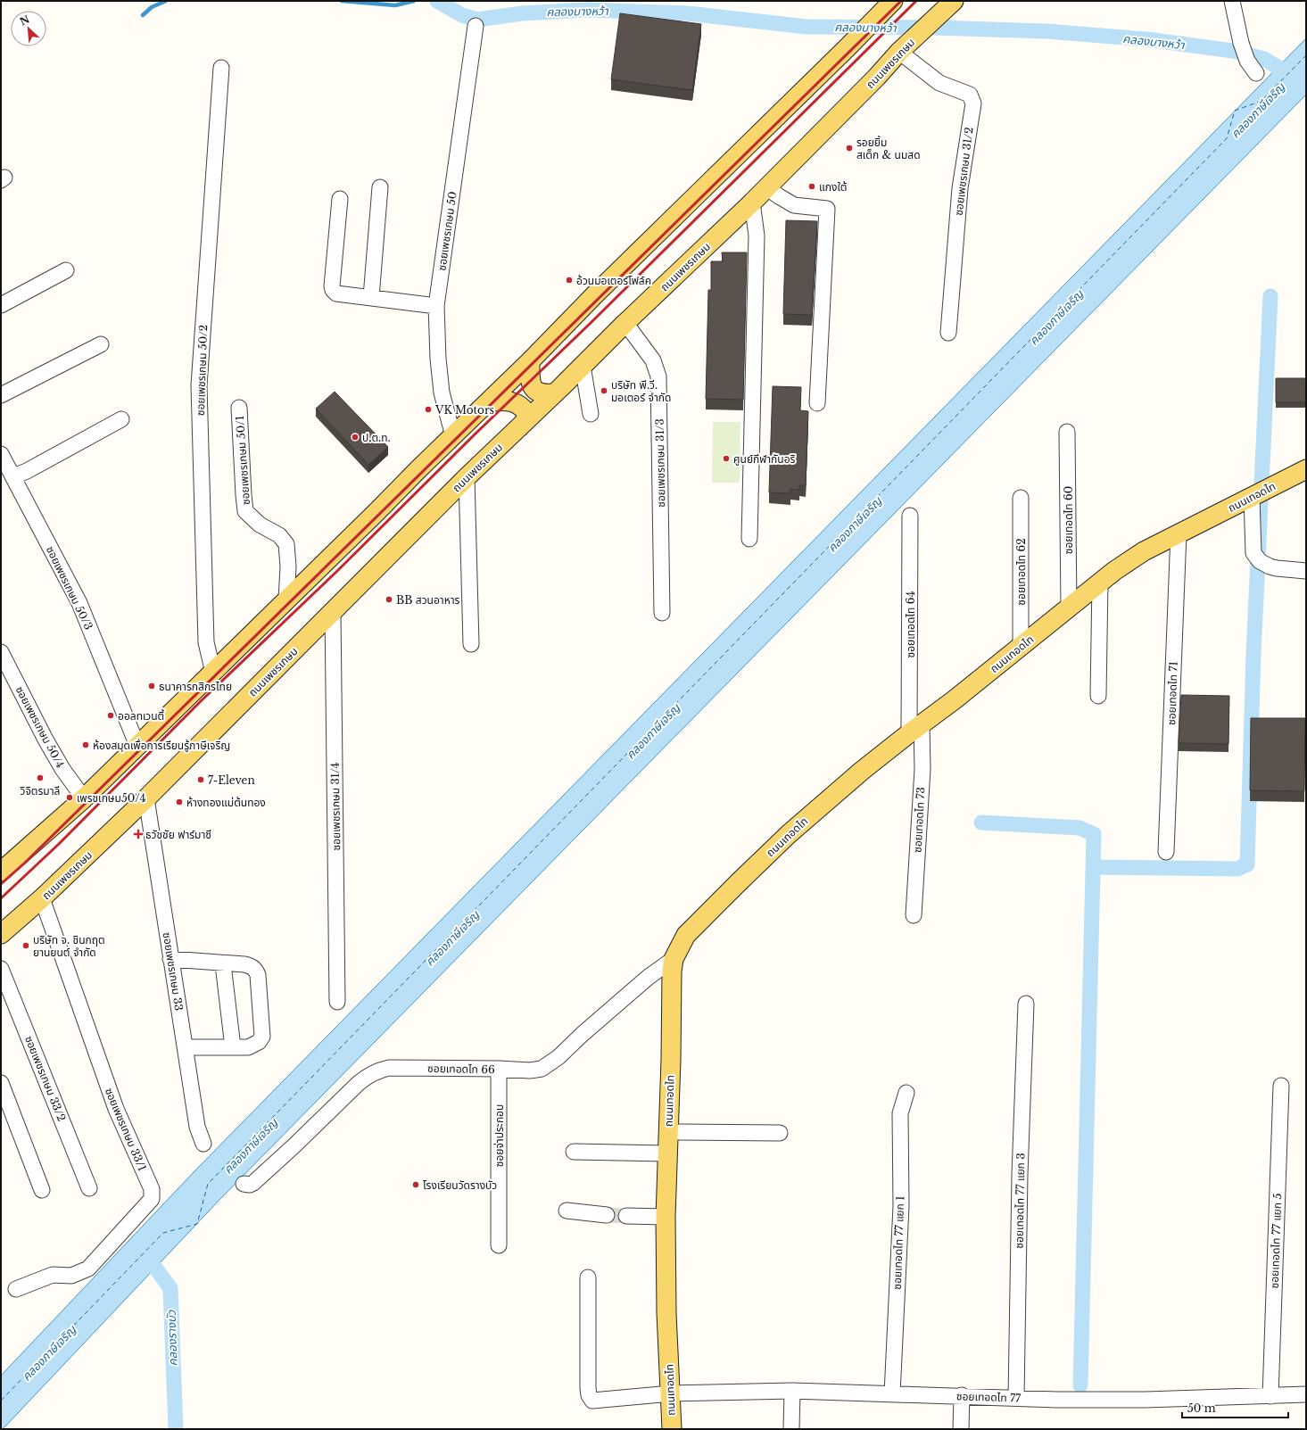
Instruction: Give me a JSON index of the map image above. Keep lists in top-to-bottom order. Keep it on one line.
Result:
{"streets":{"main road":["ถนนเพชรเกษม","ถนนเทอดไท"],"street":["ซอยเพชรเกษม 31/2","ซอยเพชรเกษม 50","ซอยเพชรเกษม 50/2","ซอยเพชรเกษม 50/1","ซอยเพชรเกษม 31/3","ซอยเทอดไท 60","ซอยเทอดไท 62","ซอยเพชรเกษม 50/3","ซอยเทอดไท 64","ซอยเทอดไท 71","ซอยเพชรเกษม 50/4","ซอยเพชรเกษม 31/4","ซอยเทอดไท 73","ซอยเพชรเกษม 33","ซอยเทอดไท 66","ซอยเพชรเกษม 33/2","ซอยเพชรเกษม 33/1","ซอยจ่าประกอบ","ซอยเทอดไท 77 แยก 3","ซอยเทอดไท 77 แยก 5","ซอยเทอดไท 77 แยก 1","ซอยเทอดไท 77"]},"crossings":[["ถนนเพชรเกษม","ซอยเพชรเกษม 31/2"],["ถนนเพชรเกษม","ซอยเพชรเกษม 31/3"],["ถนนเพชรเกษม","ซอยเพชรเกษม 31/4"],["ถนนเพชรเกษม","ซอยเพชรเกษม 33"],["ถนนเพชรเกษม","ซอยเพชรเกษม 33/1"],["ถนนเทอดไท","ซอยเทอดไท 60"],["ถนนเทอดไท","ซอยเทอดไท 62"],["ถนนเทอดไท","ซอยเทอดไท 64"],["ถนนเทอดไท","ซอยเทอดไท 71"],["ถนนเทอดไท","ซอยเทอดไท 73"],["ถนนเทอดไท","ซอยเทอดไท 66"],["ถนนเทอดไท","ซอยเทอดไท 77"],["ซอยเทอดไท 64","ซอยเทอดไท 73"],["ซอยเทอดไท 66","ซอยจ่าประกอบ"],["ซอยเทอดไท 77 แยก 3","ซอยเทอดไท 77"],["ซอยเทอดไท 77 แยก 5","ซอยเทอดไท 77"],["ซอยเทอดไท 77 แยก 1","ซอยเทอดไท 77"]],"water":["คลองบางหว้า","คลองภาษีเจริญ","คลองรางบัว"],"places":{"other":["รอยยิ้ม สเต็ก & นมสด","แกงใต้","อ้วนมอเตอร์โฟล์ค","บริษัท พี.วี. มอเตอร์ จำกัด","VK Motors","ป.ต.ท.","ศูนย์กีฬากันอริ","BB สวนอาหาร","ธนาคารกสิกรไทย","ออลทเวนตี้","ห้องสมุดเพื่อการเรียนรู้ภาษีเจริญ","วิจิตรมาลี","7-Eleven","เพรชเกษม50/4","ห้างทองแม่ต้นทอง","บริษัท จ. ชินกฤต ยานยนต์ จำกัด","โรงเรียนวัดรางบัว"],"health":["ธวัชชัย ฟาร์มาซี"]},"scale_bar":"50 m","north":"top left"}
